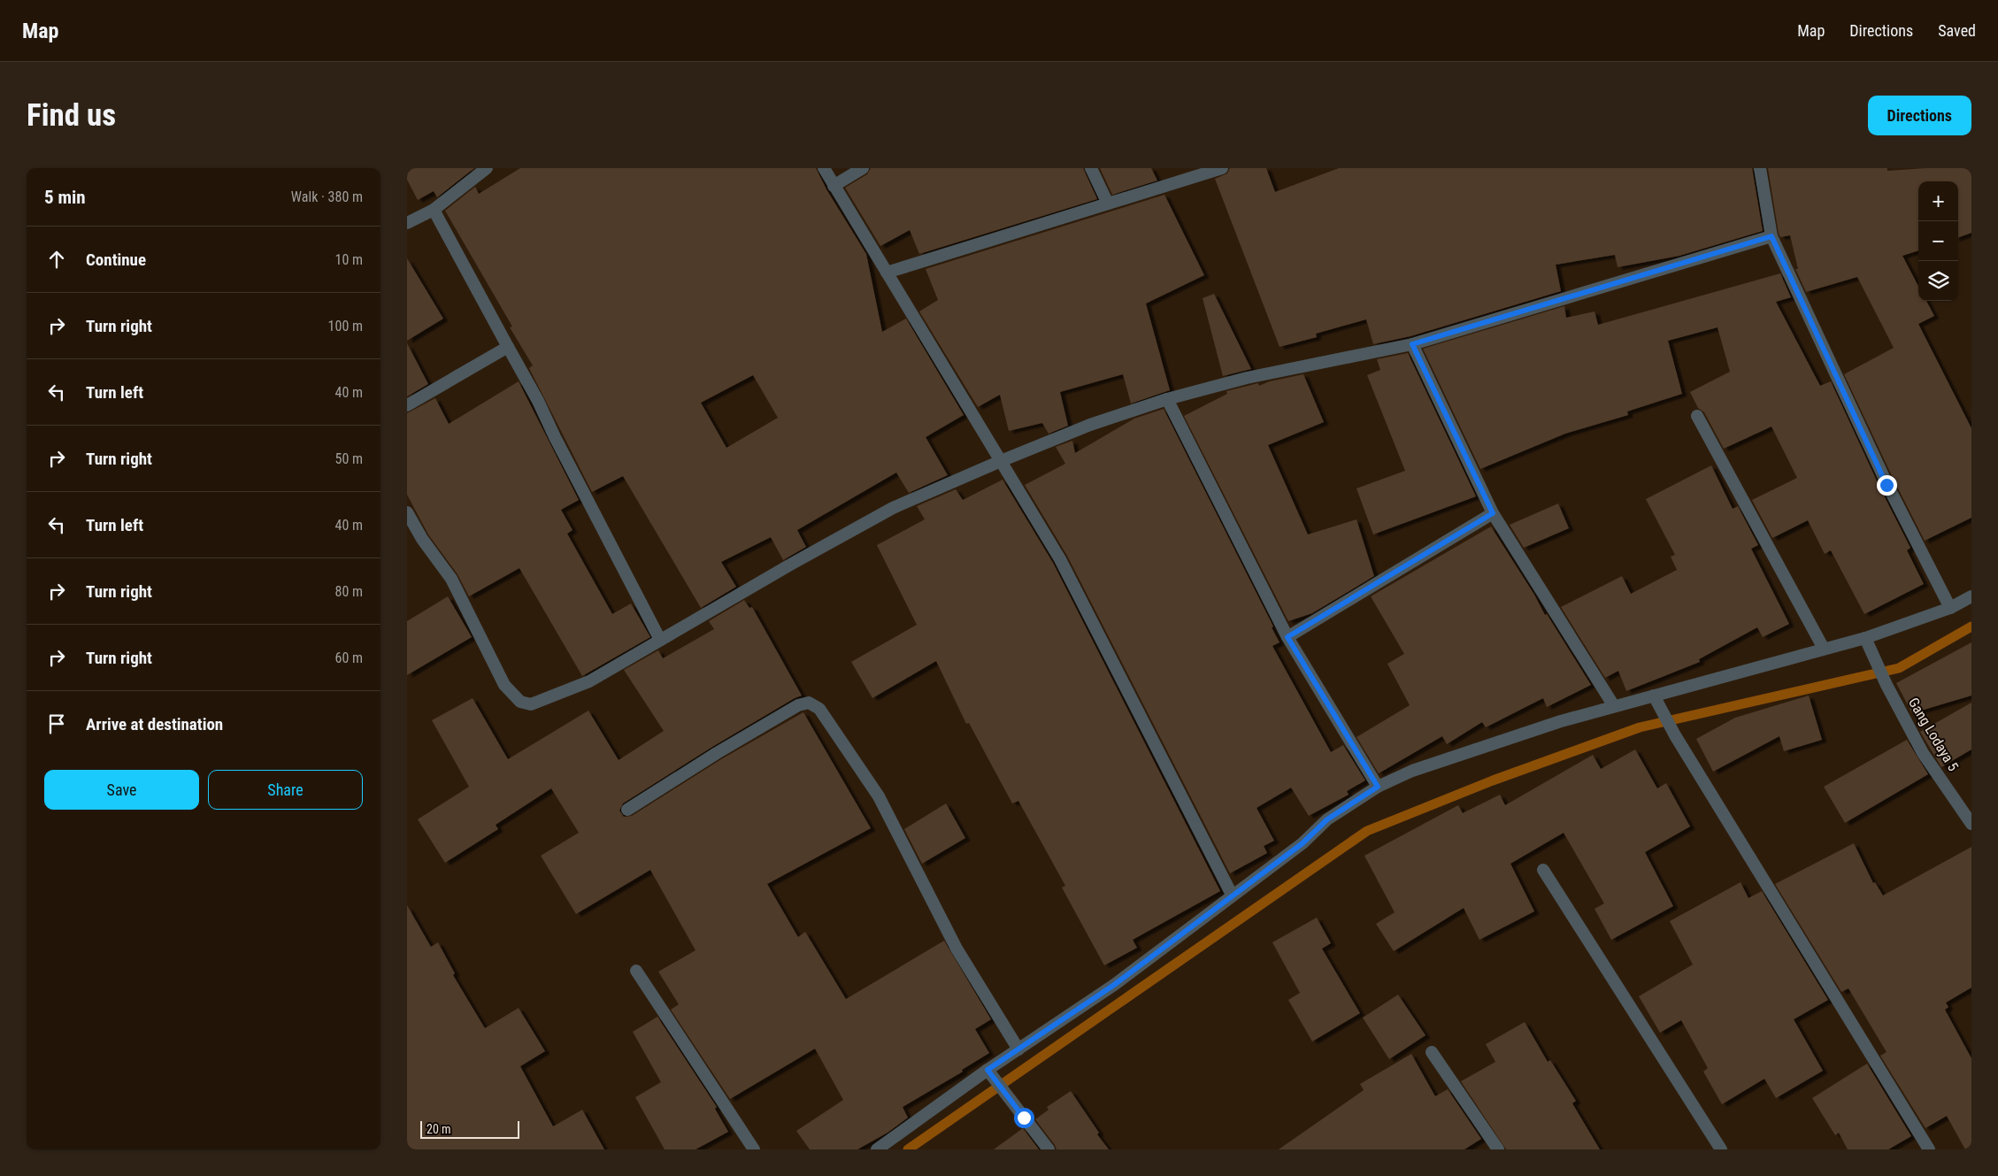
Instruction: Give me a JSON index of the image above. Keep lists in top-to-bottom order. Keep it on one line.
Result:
{"streets":{"street":["Gang Lodaya 5"]},"scale_bar":"20 m","page":{"header":"Map","nav":["Map","Directions","Saved"],"buttons":["Directions",["Save","Share"]],"title":"Find us","heading":["5 min","Walk · 380 m"],"map_buttons":["+","−"],"list":[["Continue","10 m"],["Turn right","100 m"],["Turn left","40 m"],["Turn right","50 m"],["Turn left","40 m"],["Turn right","80 m"],["Turn right","60 m"],"Arrive at destination"],"scale":"20 m"}}
